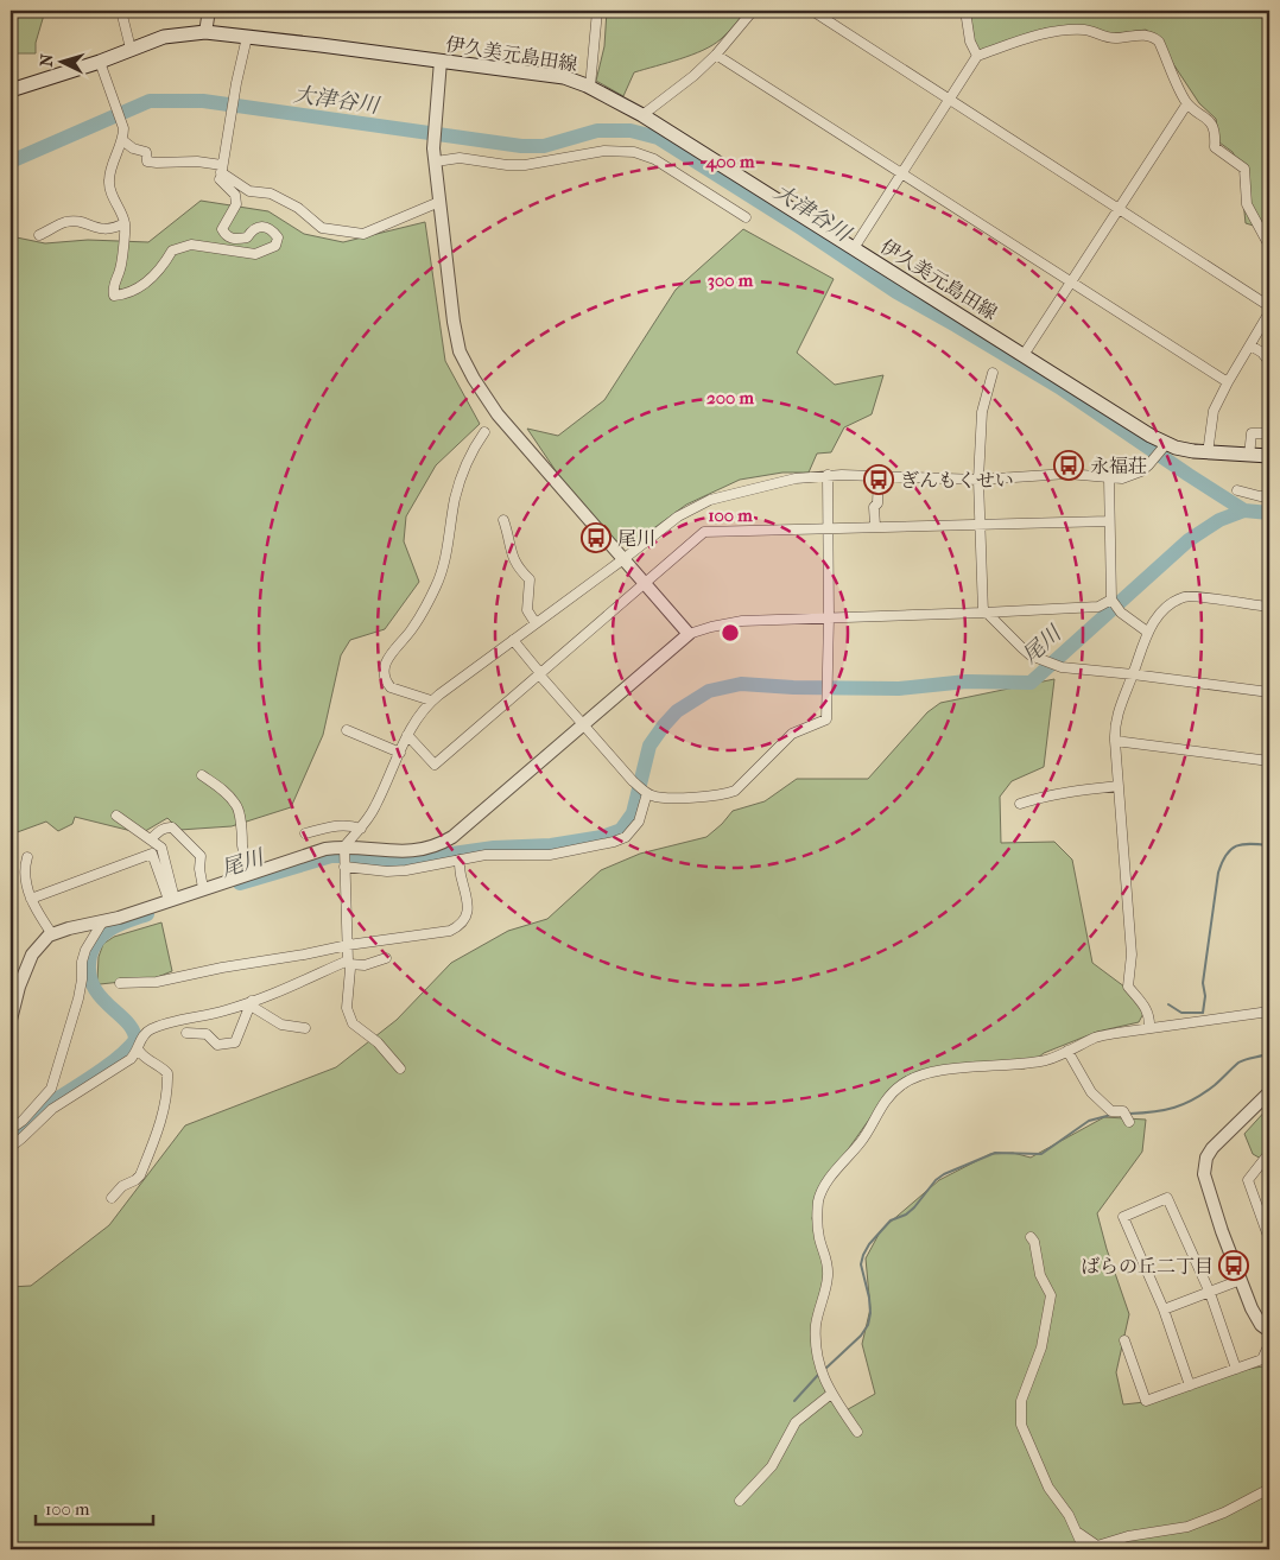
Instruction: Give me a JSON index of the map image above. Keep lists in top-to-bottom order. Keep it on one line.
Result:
{"streets":{"main road":["伊久美元島田線"]},"water":["大津谷川","尾川"],"places":{"bus stop":["永福荘","ぎんもくせい","尾川","ばらの丘二丁目"]},"scale_bar":"100 m","north":"left","rings":["400 m","300 m","200 m","100 m"]}
